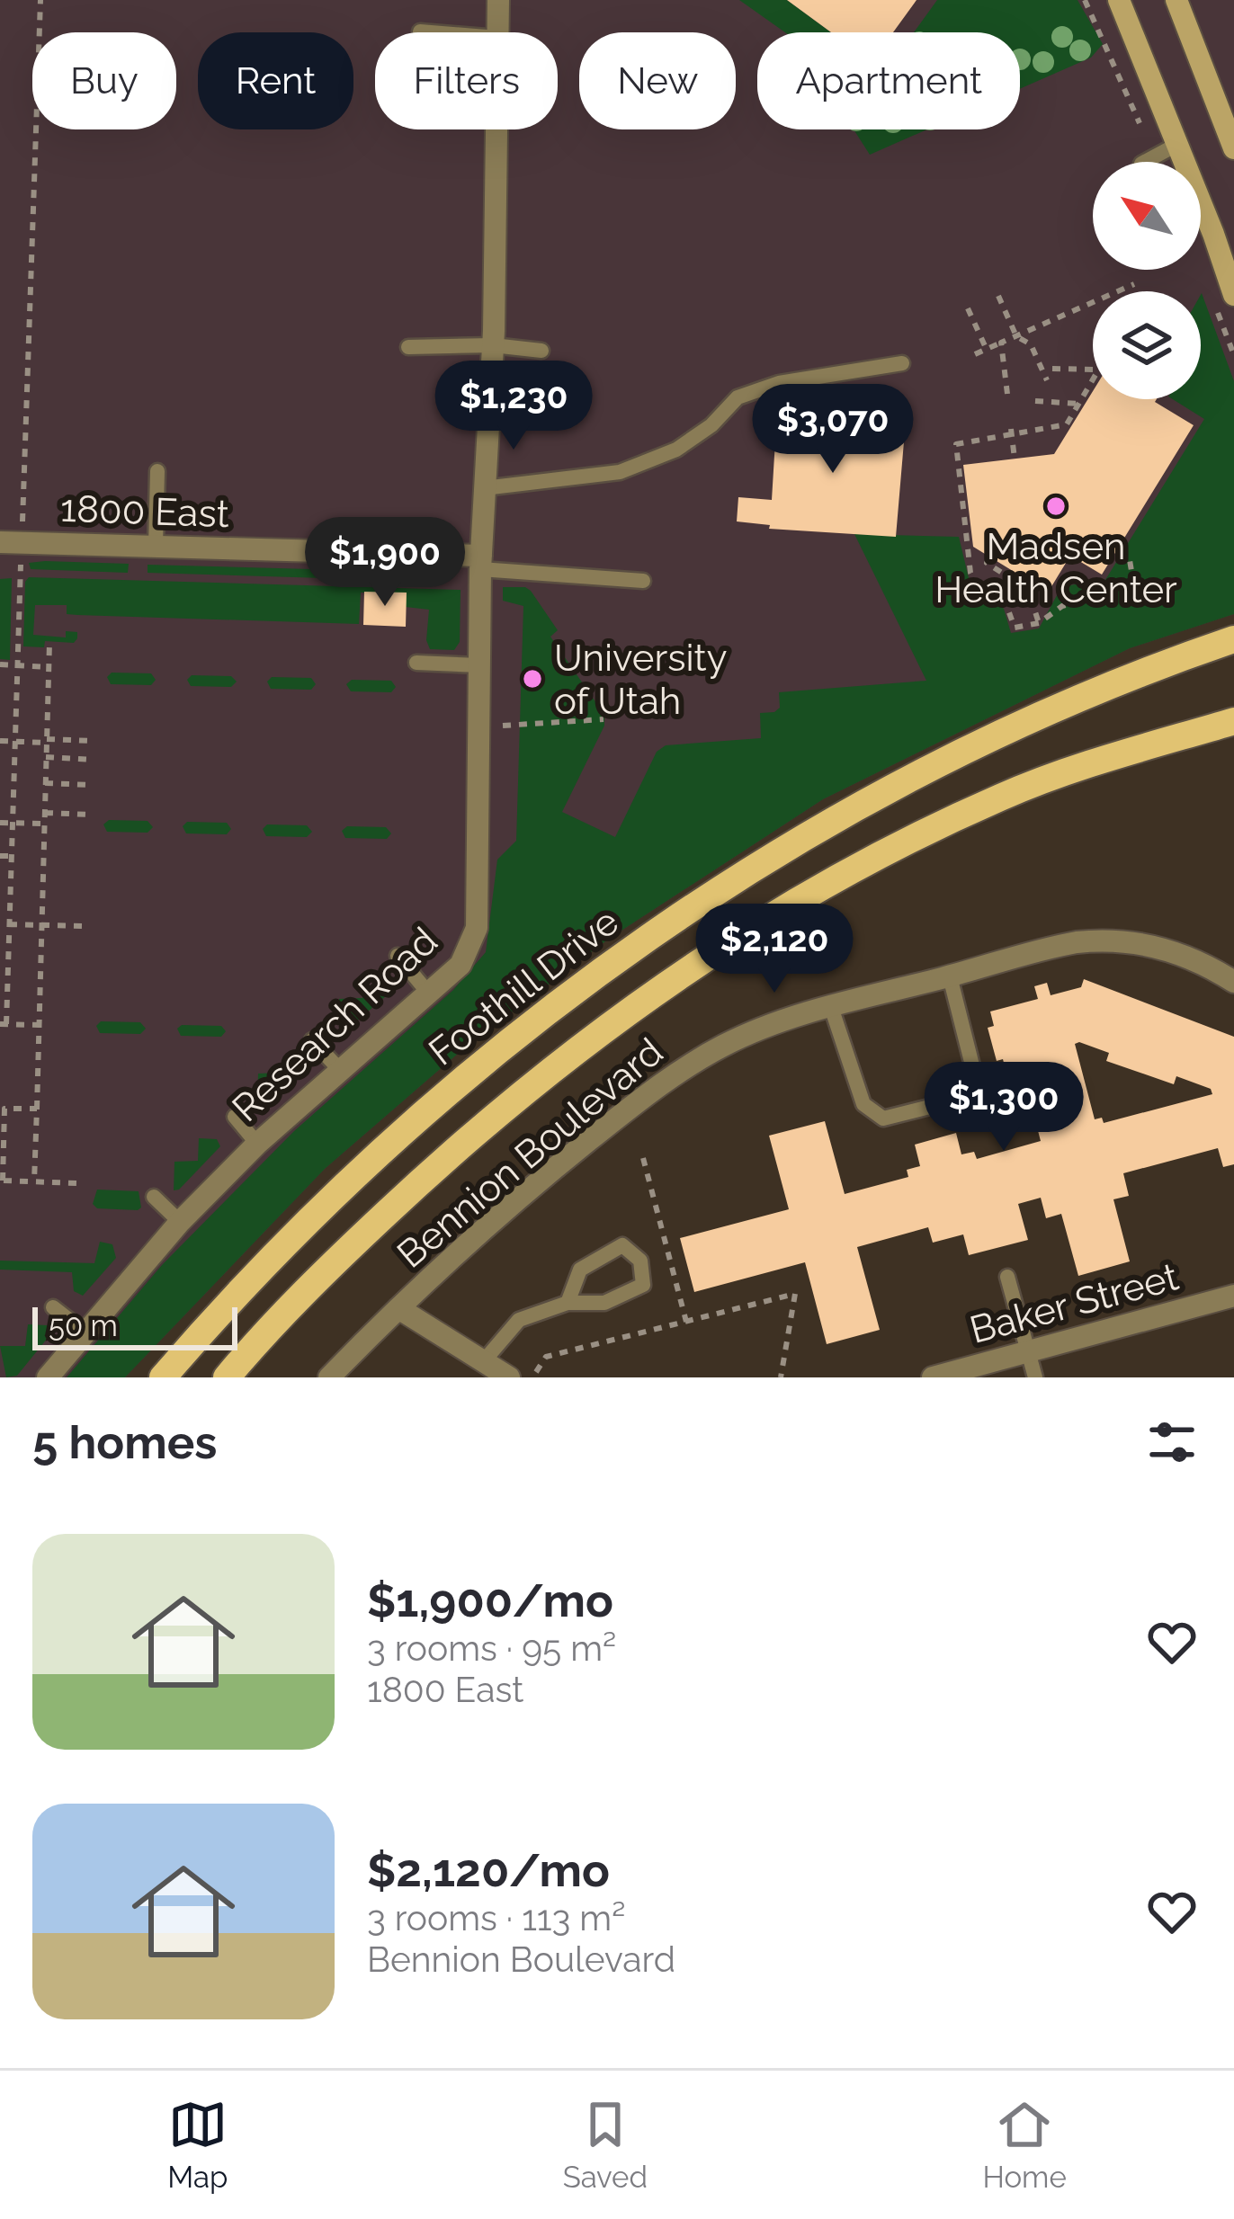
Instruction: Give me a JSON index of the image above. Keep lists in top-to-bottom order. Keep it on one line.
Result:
{"streets":{"main road":["Foothill Drive"],"street":["1800 East","Research Road","Bennion Boulevard","Baker Street"]},"crossings":[["1800 East","Research Road"]],"places":["Madsen Health Center","University of Utah"],"scale_bar":"50 m","north":"top left","page":{"chip":["Buy","Rent","Filters","New","Apartment"],"price":["$1,230","$3,070","$1,900","$2,120","$1,300"],"scale":"50 m","heading":"5 homes","list":[{"name":"$1,900/mo","note":"3 rooms · 95 m² · 1800 East"},{"name":"$2,120/mo","note":"3 rooms · 113 m² · Bennion Boulevard"}],"tabs":["Map","Saved","Home"]}}
